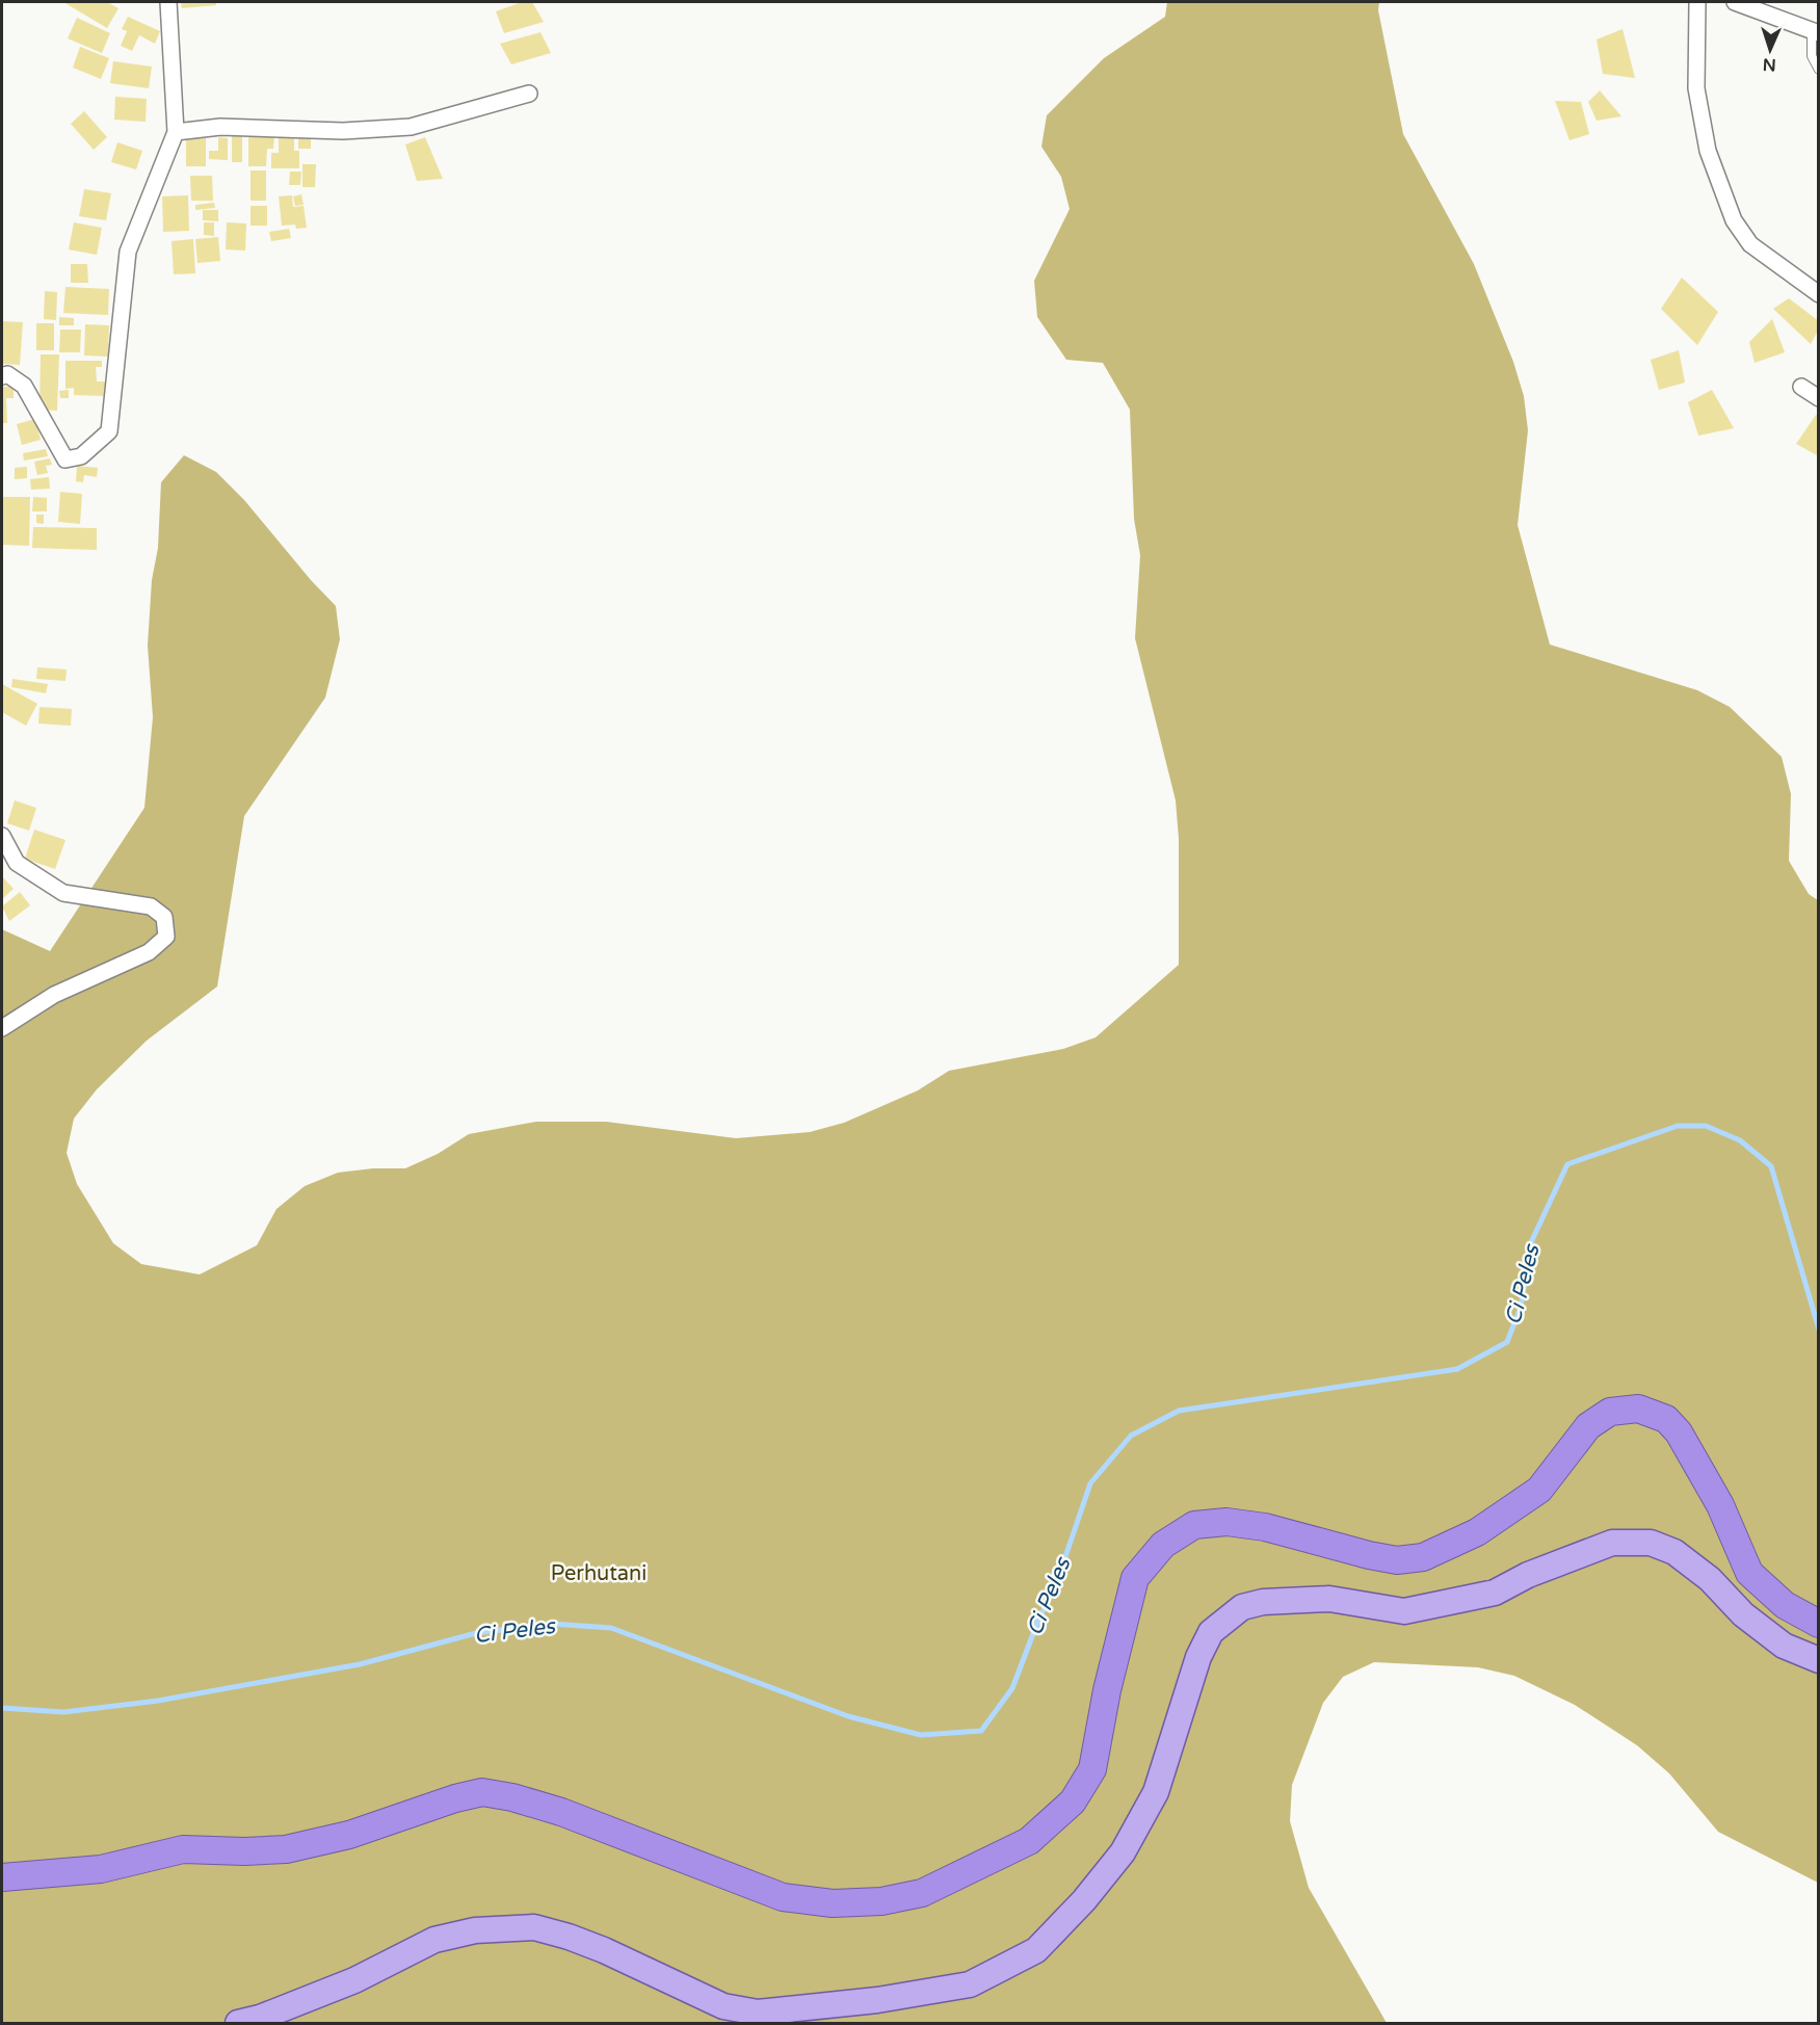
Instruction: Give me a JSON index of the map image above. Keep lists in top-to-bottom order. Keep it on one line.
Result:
{"water":["Ci Peles"],"parks":["Perhutani"],"north":"bottom"}
